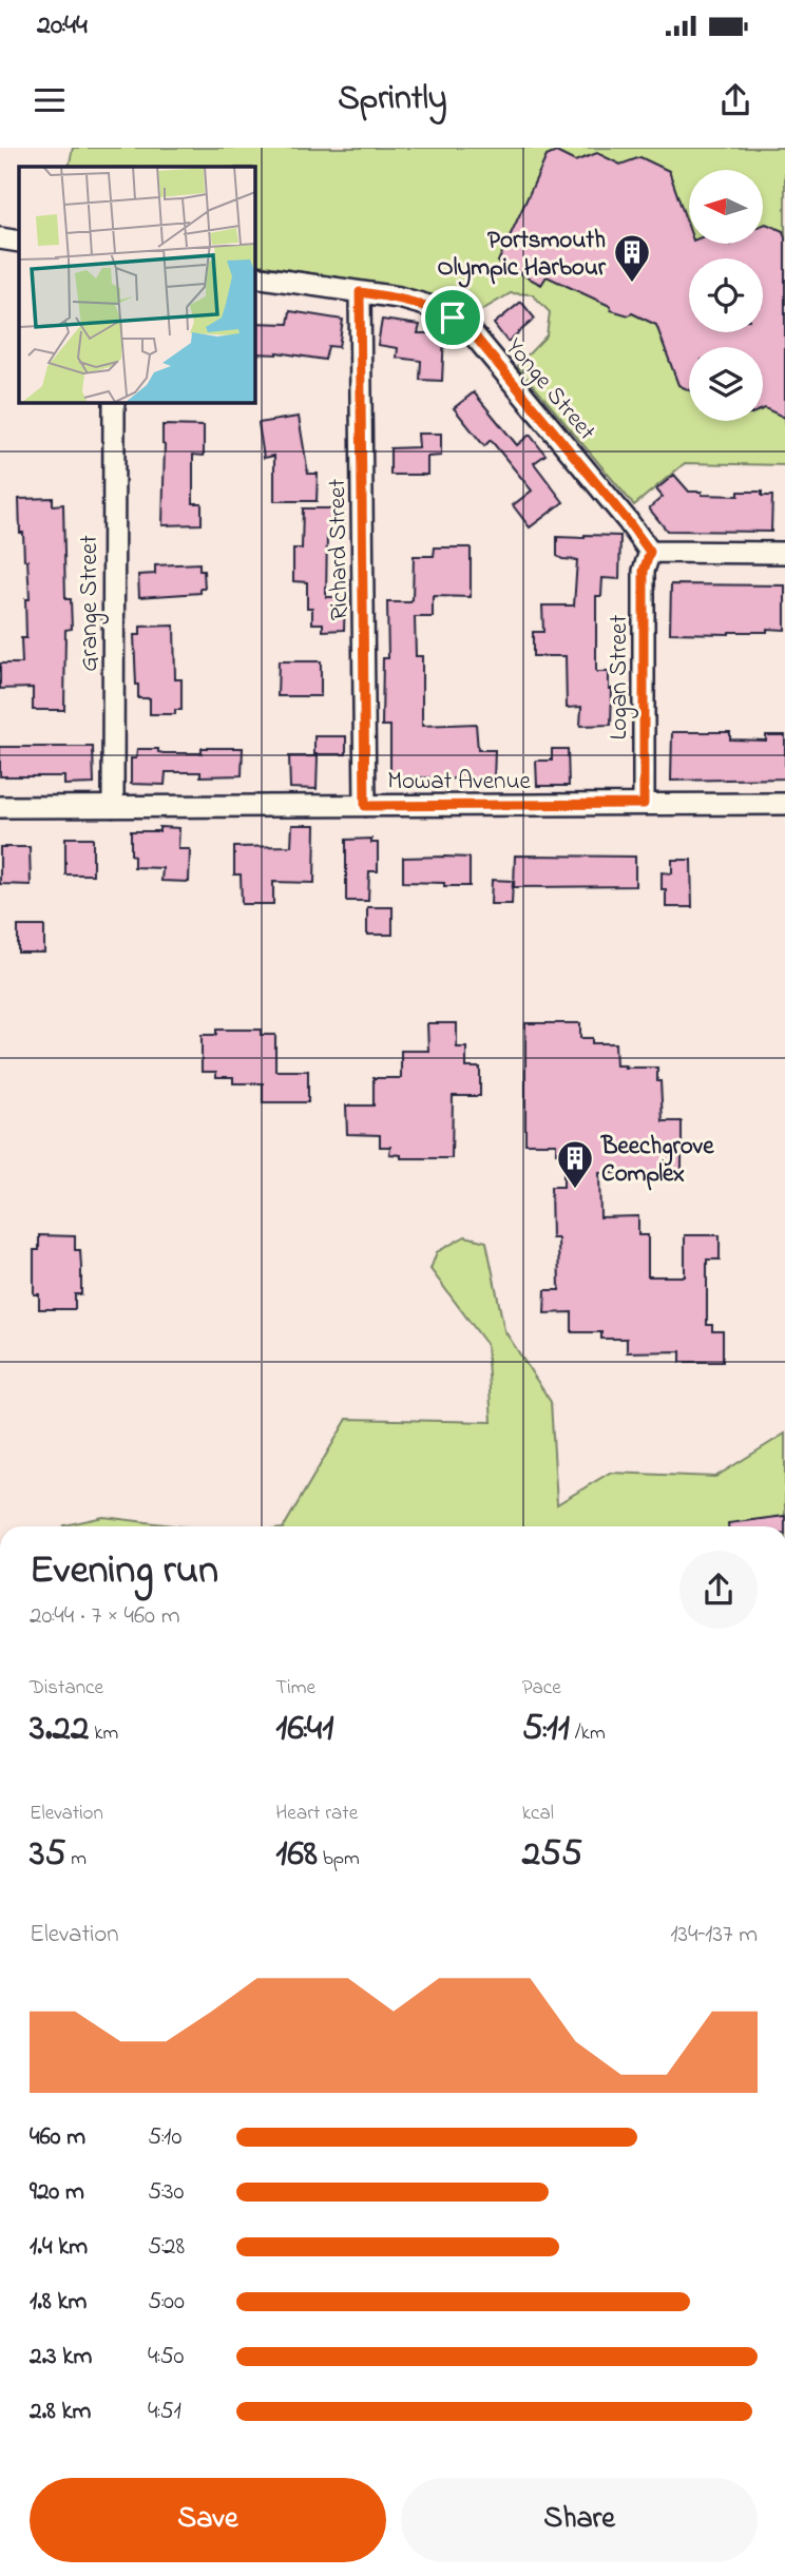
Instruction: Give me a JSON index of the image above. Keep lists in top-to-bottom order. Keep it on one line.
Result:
{"streets":{"street":["Yonge Street","Richard Street","Grange Street","Logan Street","Mowat Avenue"]},"crossings":[["Yonge Street","Richard Street"],["Yonge Street","Logan Street"],["Richard Street","Mowat Avenue"],["Grange Street","Mowat Avenue"],["Logan Street","Mowat Avenue"]],"places":{"building":["Portsmouth Olympic Harbour","Beechgrove Complex"]},"north":"left","page":{"status":"20:44","header":"Sprintly","heading":["Evening run","20:44 · 7 × 460 m"],"stats":[["Distance","3.22 km"],["Time","16:41"],["Pace","5:11 /km"],["Elevation","35 m"],["Heart rate","168 bpm"],["kcal","255"]],"chart":["Elevation","134–137 m"],"list":[{"name":"460 m","note":"5:10"},{"name":"920 m","note":"5:30"},{"name":"1.4 km","note":"5:28"},{"name":"1.8 km","note":"5:00"},{"name":"2.3 km","note":"4:50"},{"name":"2.8 km","note":"4:51"}],"buttons":["Save","Share"]}}
